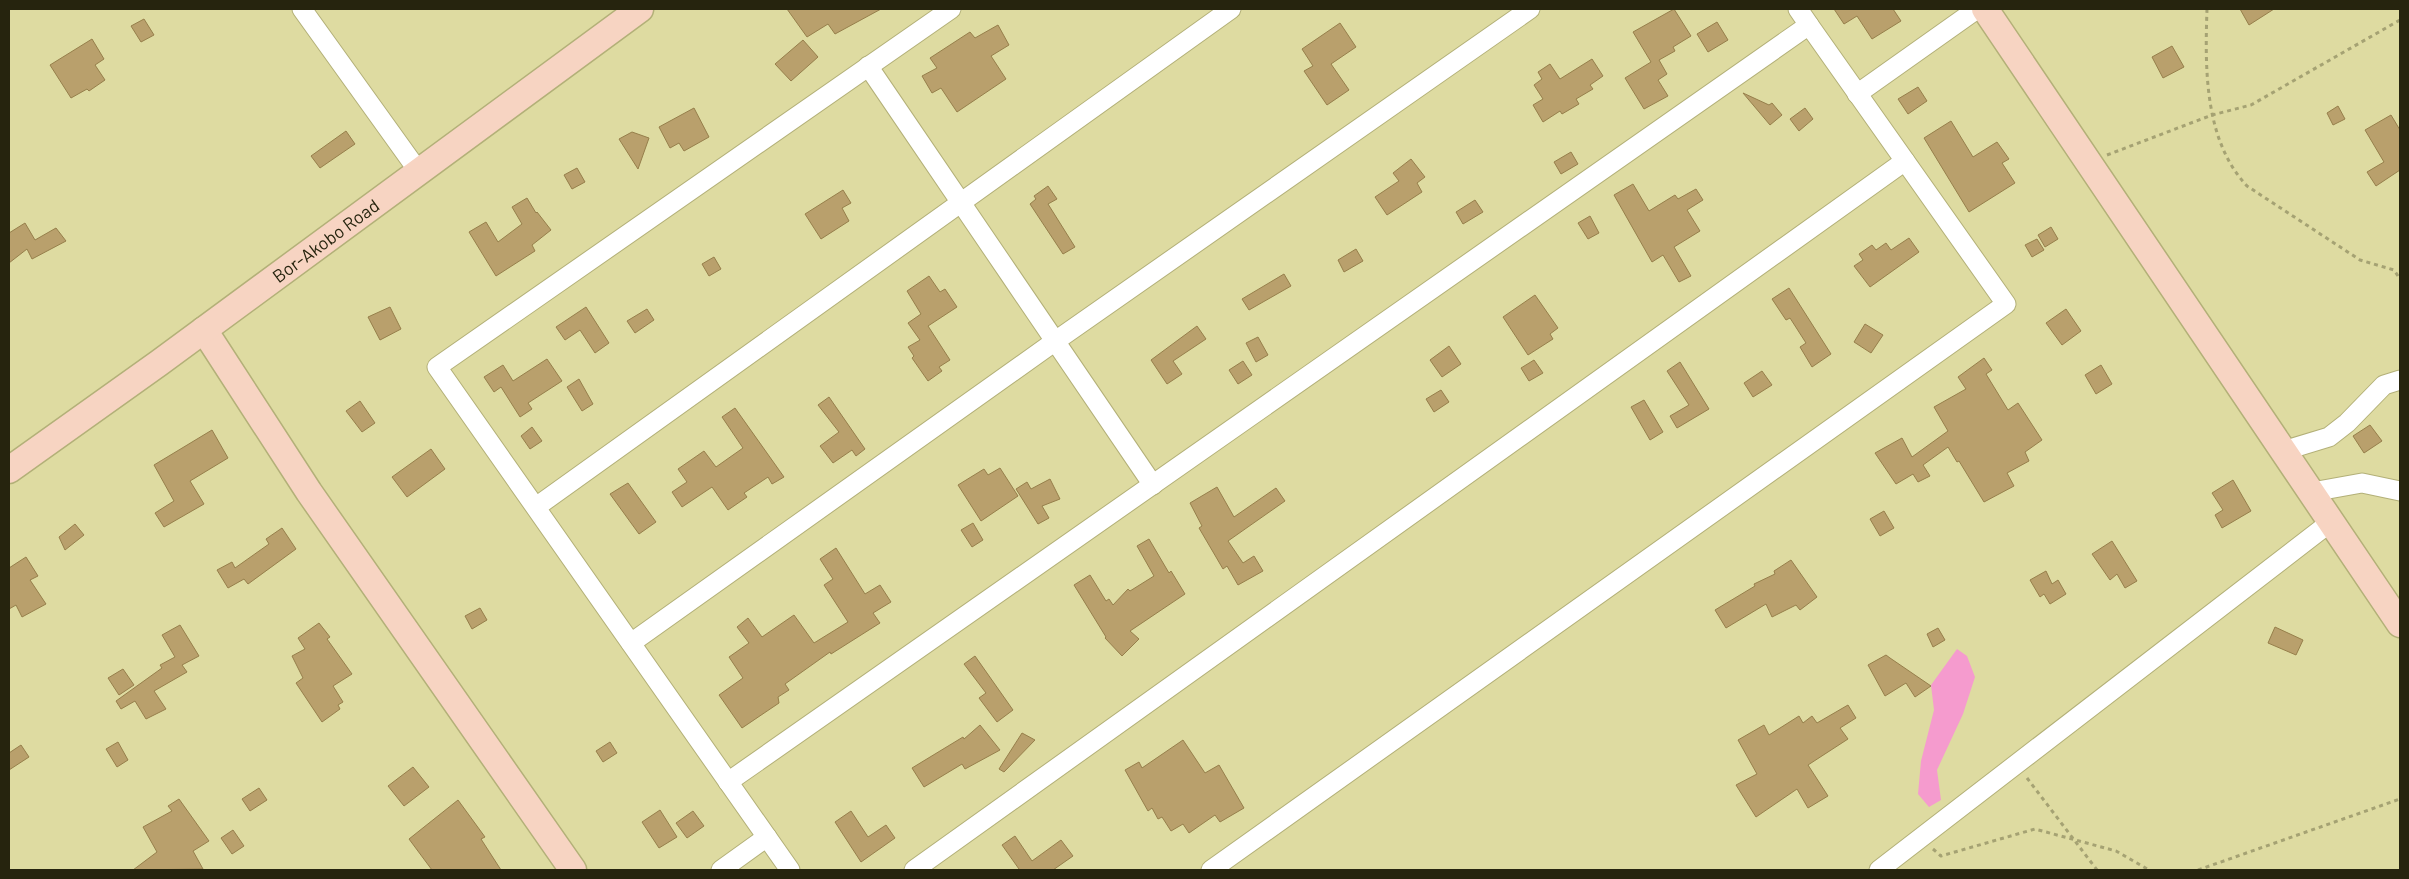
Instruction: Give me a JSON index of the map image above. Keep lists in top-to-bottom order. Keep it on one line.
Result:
{"streets":{"street":["Bor-Akobo Road"]}}
